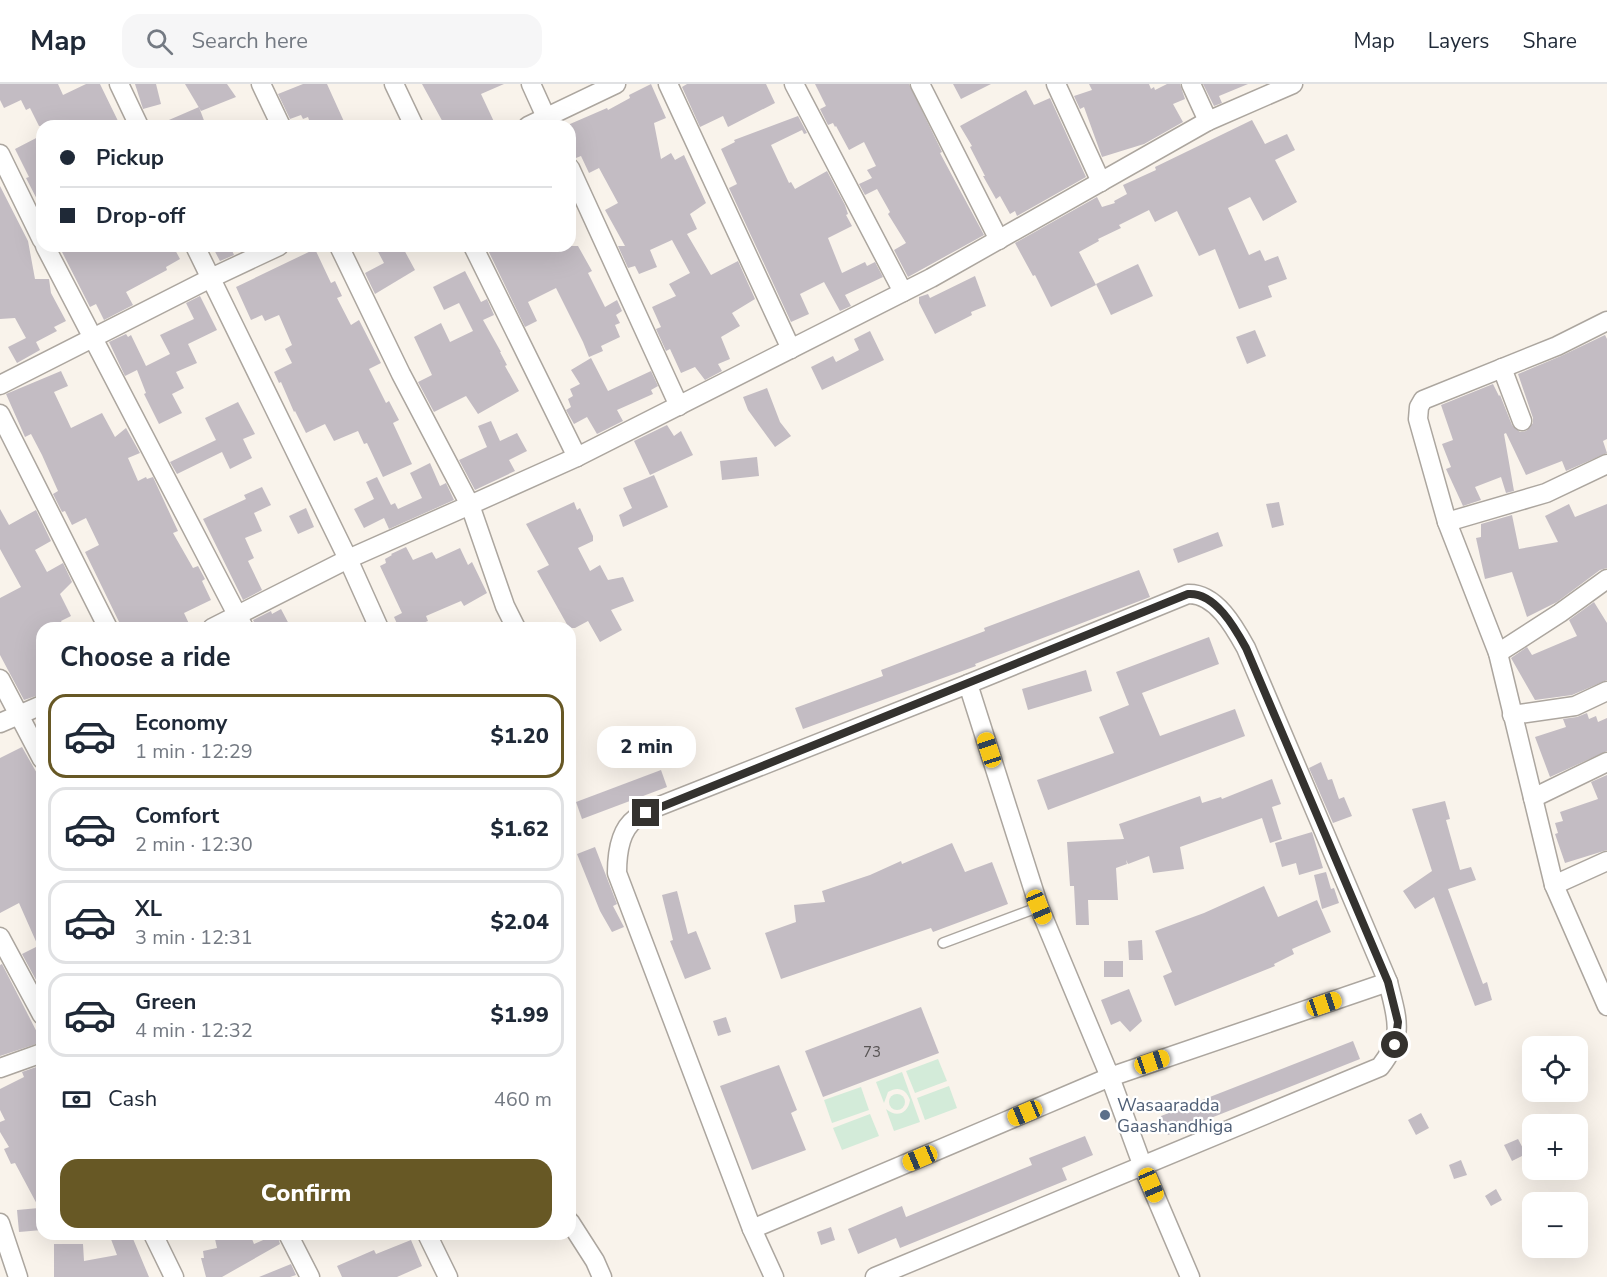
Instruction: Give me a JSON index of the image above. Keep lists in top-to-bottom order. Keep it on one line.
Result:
{"places":["Wasaaradda Gaashandhiga"],"house_numbers":["73"],"page":{"header":"Map","search":"Search here","nav":["Map","Layers","Share"],"banner":["Pickup","Drop-off"],"heading":"Choose a ride","list":[{"name":"Economy","note":"1 min · 12:29","value":"$1.20"},{"name":"Comfort","note":"2 min · 12:30","value":"$1.62"},{"name":"XL","note":"3 min · 12:31","value":"$2.04"},{"name":"Green","note":"4 min · 12:32","value":"$1.99"}],"bubble":"2 min","map_buttons":["+","−"],"pay":["Cash","460 m"],"buttons":"Confirm"}}
